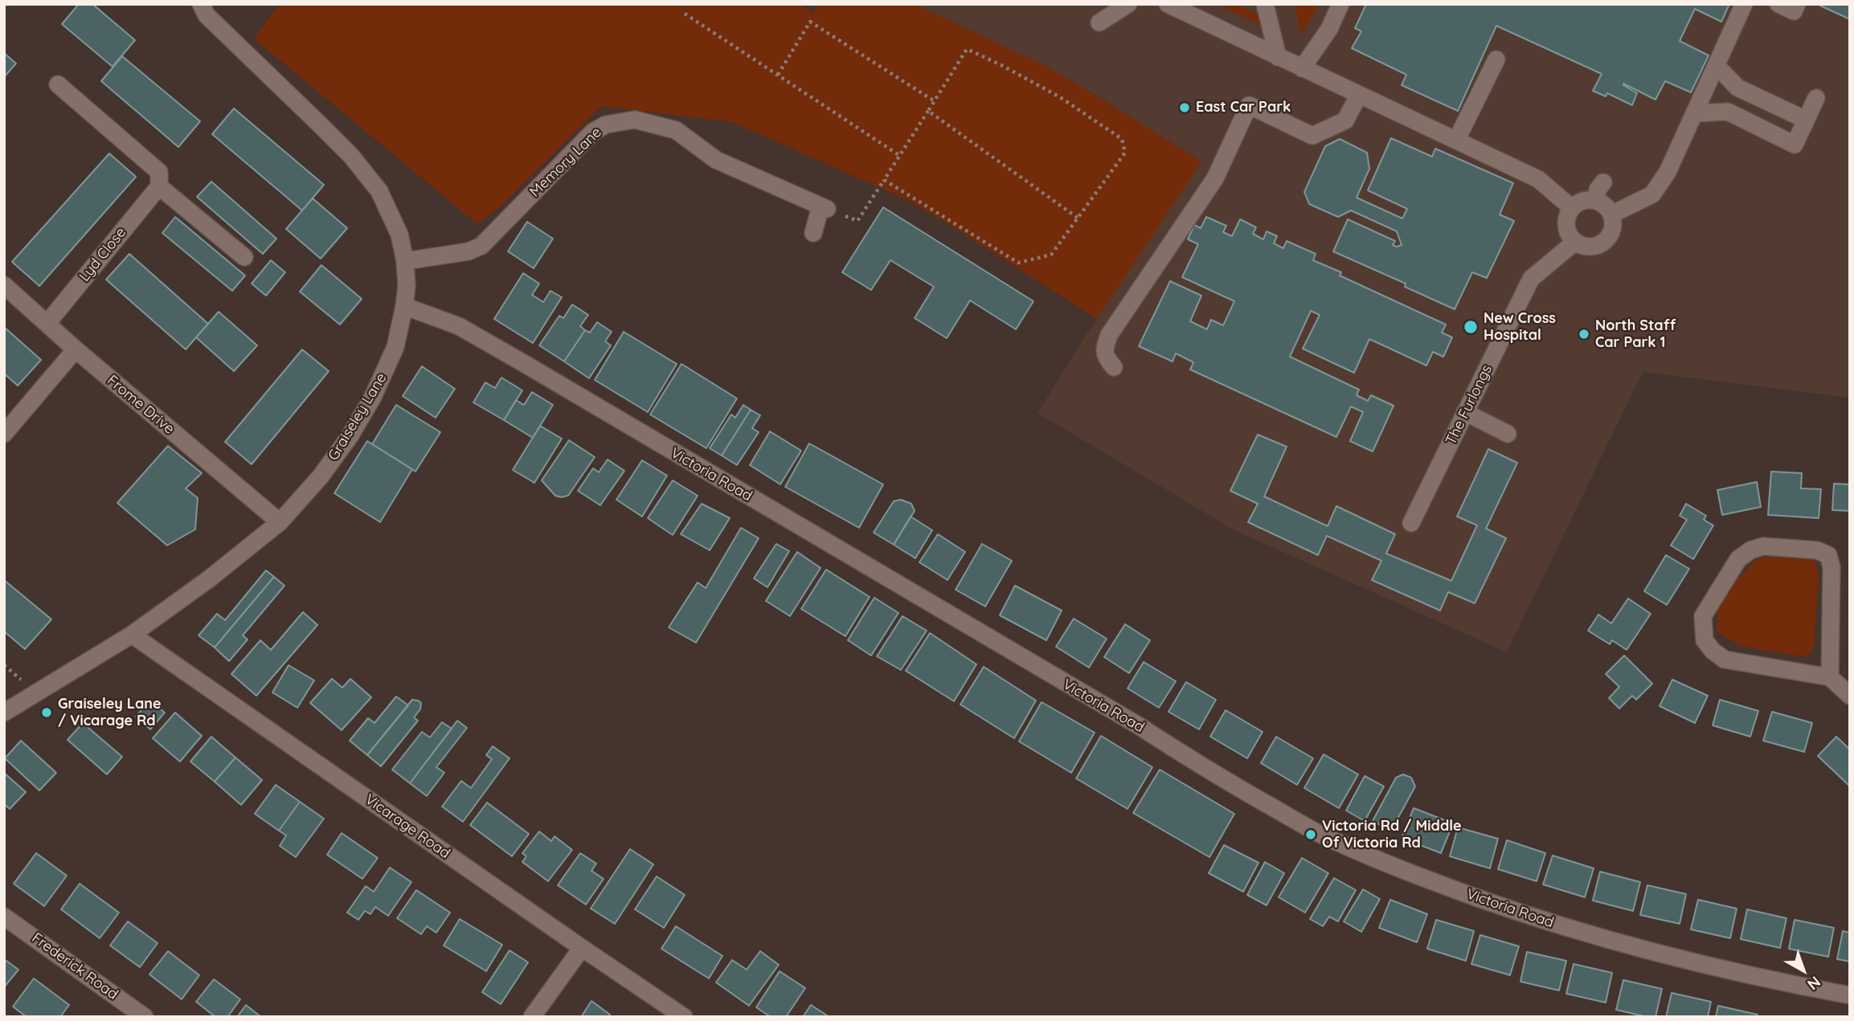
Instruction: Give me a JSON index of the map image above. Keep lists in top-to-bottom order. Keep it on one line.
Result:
{"streets":{"street":["Memory Lane","Lyd Close","Frome Drive","The Furlongs","Graiseley Lane","Victoria Road","Vicarage Road","Frederick Road"]},"crossings":[["Memory Lane","Graiseley Lane"],["Lyd Close","Frome Drive"],["Frome Drive","Graiseley Lane"],["Graiseley Lane","Victoria Road"],["Graiseley Lane","Vicarage Road"]],"places":["East Car Park","New Cross Hospital","North Staff Car Park 1","Graiseley Lane / Vicarage Rd","Victoria Rd / Middle Of Victoria Rd"],"north":"bottom right"}
